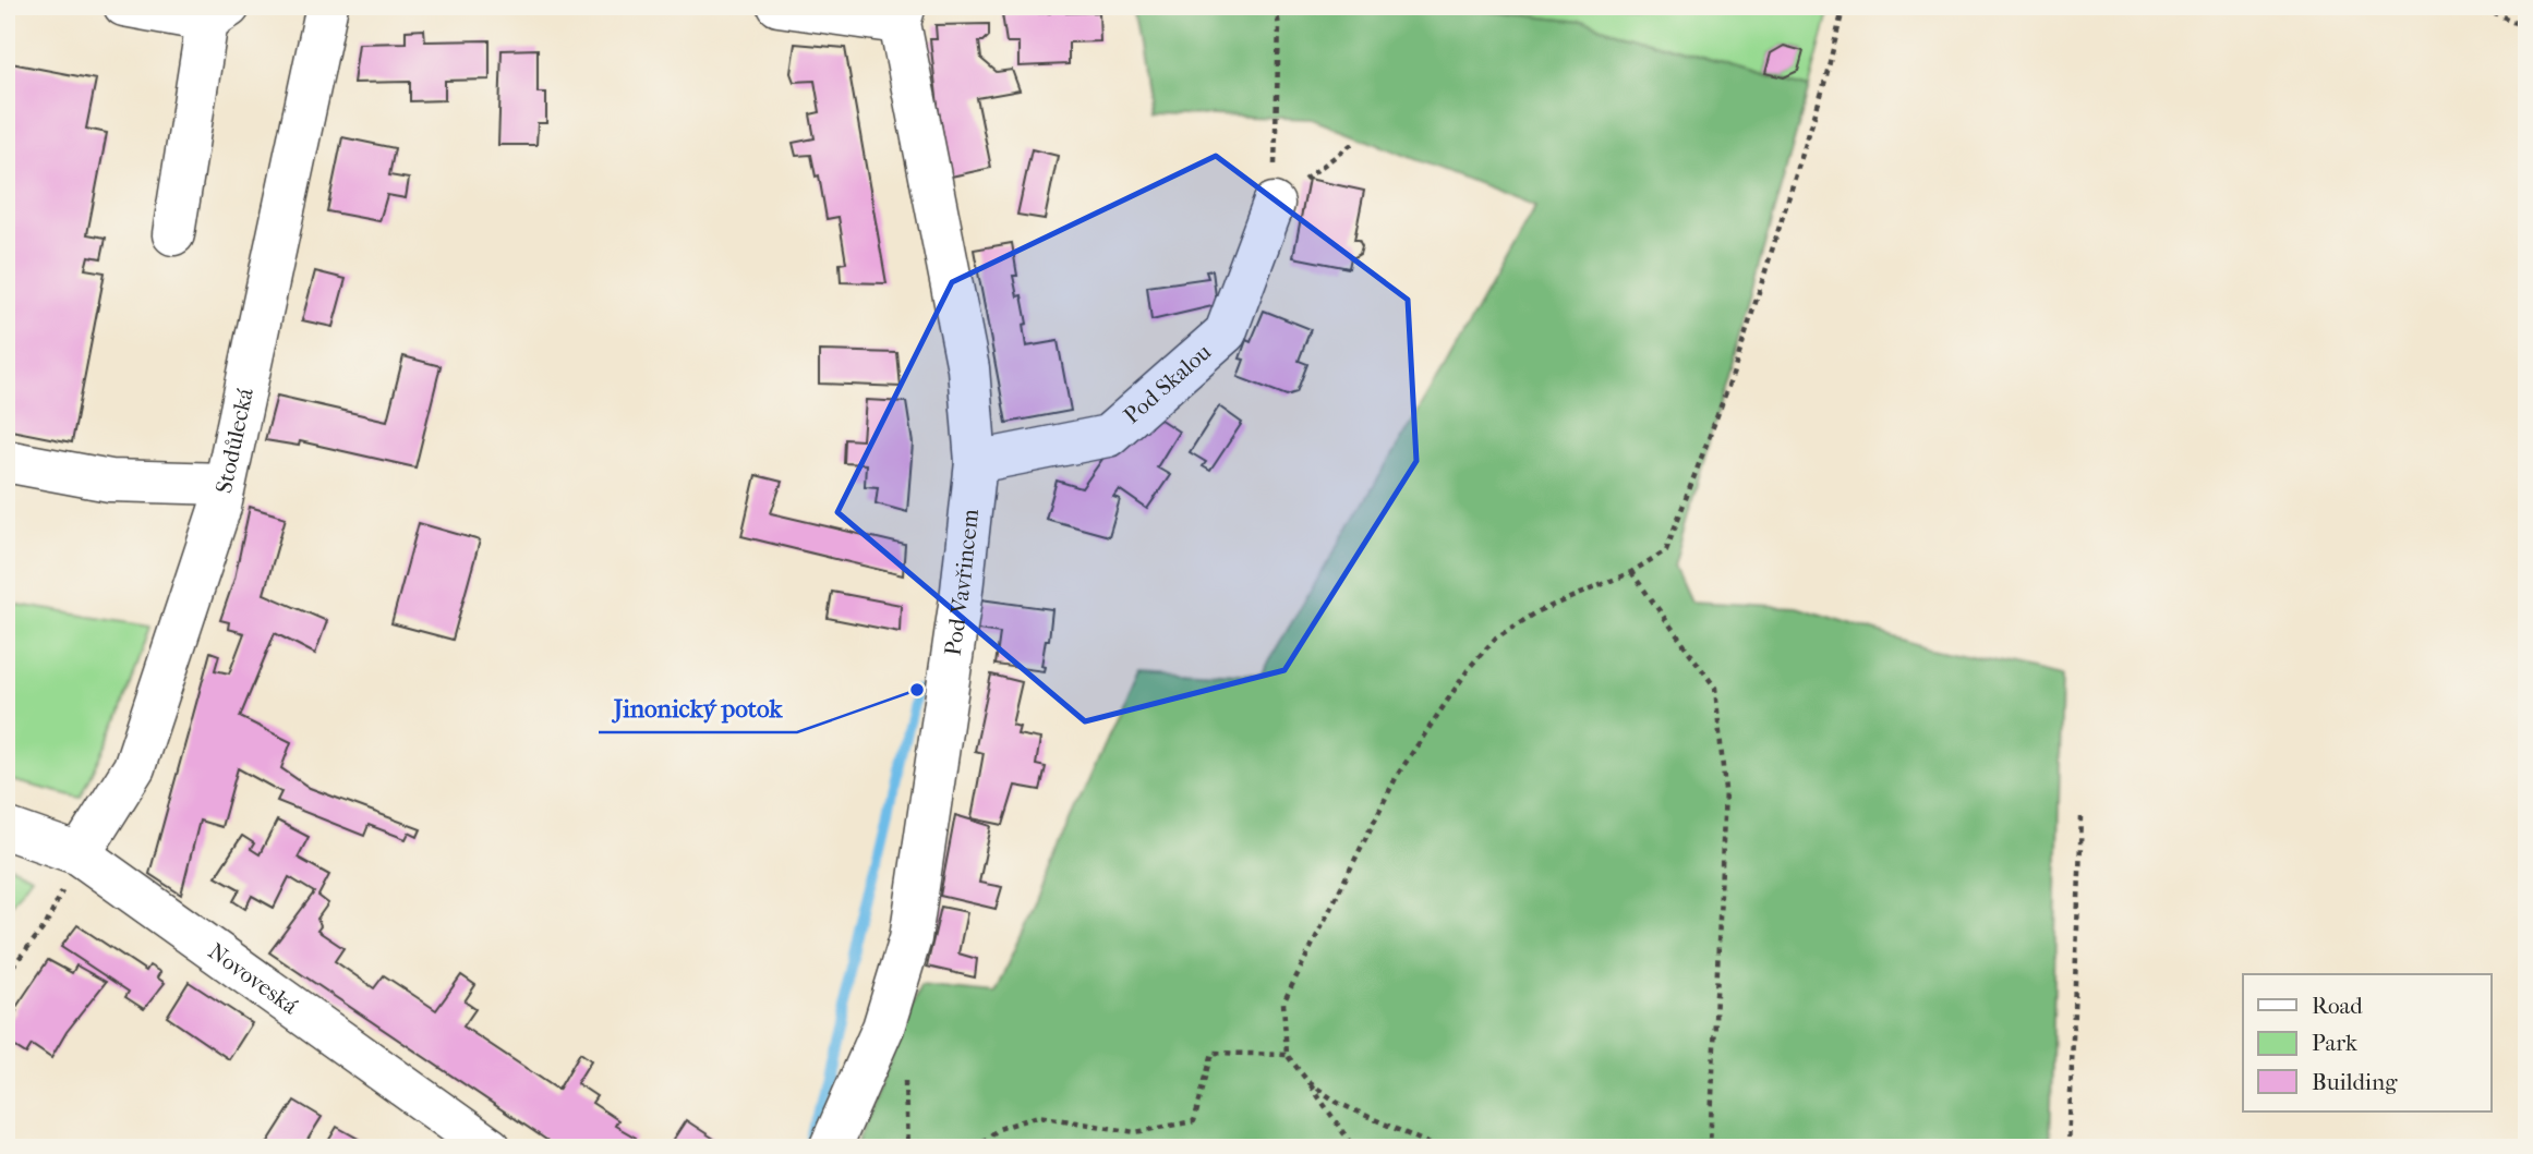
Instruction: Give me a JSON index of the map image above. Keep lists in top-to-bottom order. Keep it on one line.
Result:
{"streets":{"street":["Pod Skalou","Stodůlecká","Pod Vavřincem","Novoveská"]},"crossings":[["Pod Skalou","Pod Vavřincem"],["Stodůlecká","Novoveská"]],"places":["Jinonický potok"],"legend":["Road","Park","Building"]}
